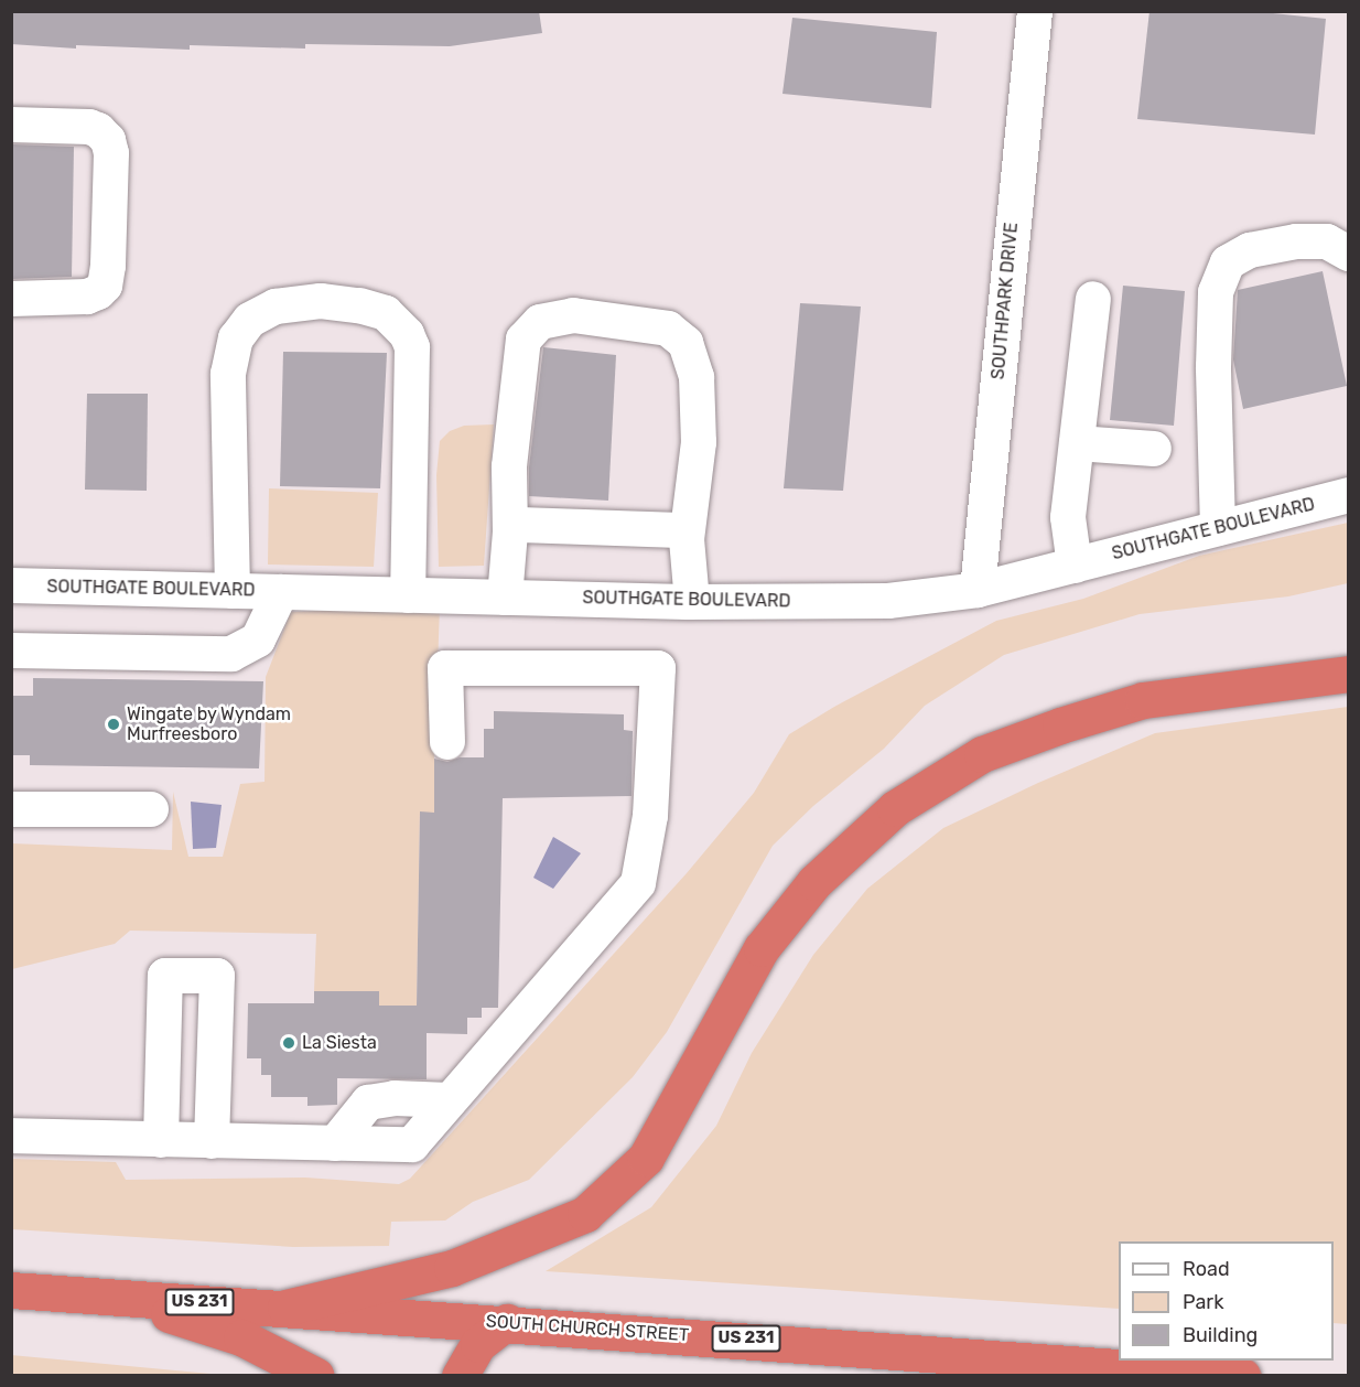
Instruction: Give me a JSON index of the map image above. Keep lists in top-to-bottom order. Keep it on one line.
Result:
{"streets":{"highway":["US 231","SOUTH CHURCH STREET"],"street":["SOUTHPARK DRIVE","SOUTHGATE BOULEVARD"]},"crossings":[["SOUTHPARK DRIVE","SOUTHGATE BOULEVARD"]],"places":["Wingate by Wyndam Murfreesboro","La Siesta"],"legend":["Road","Park","Building"]}
